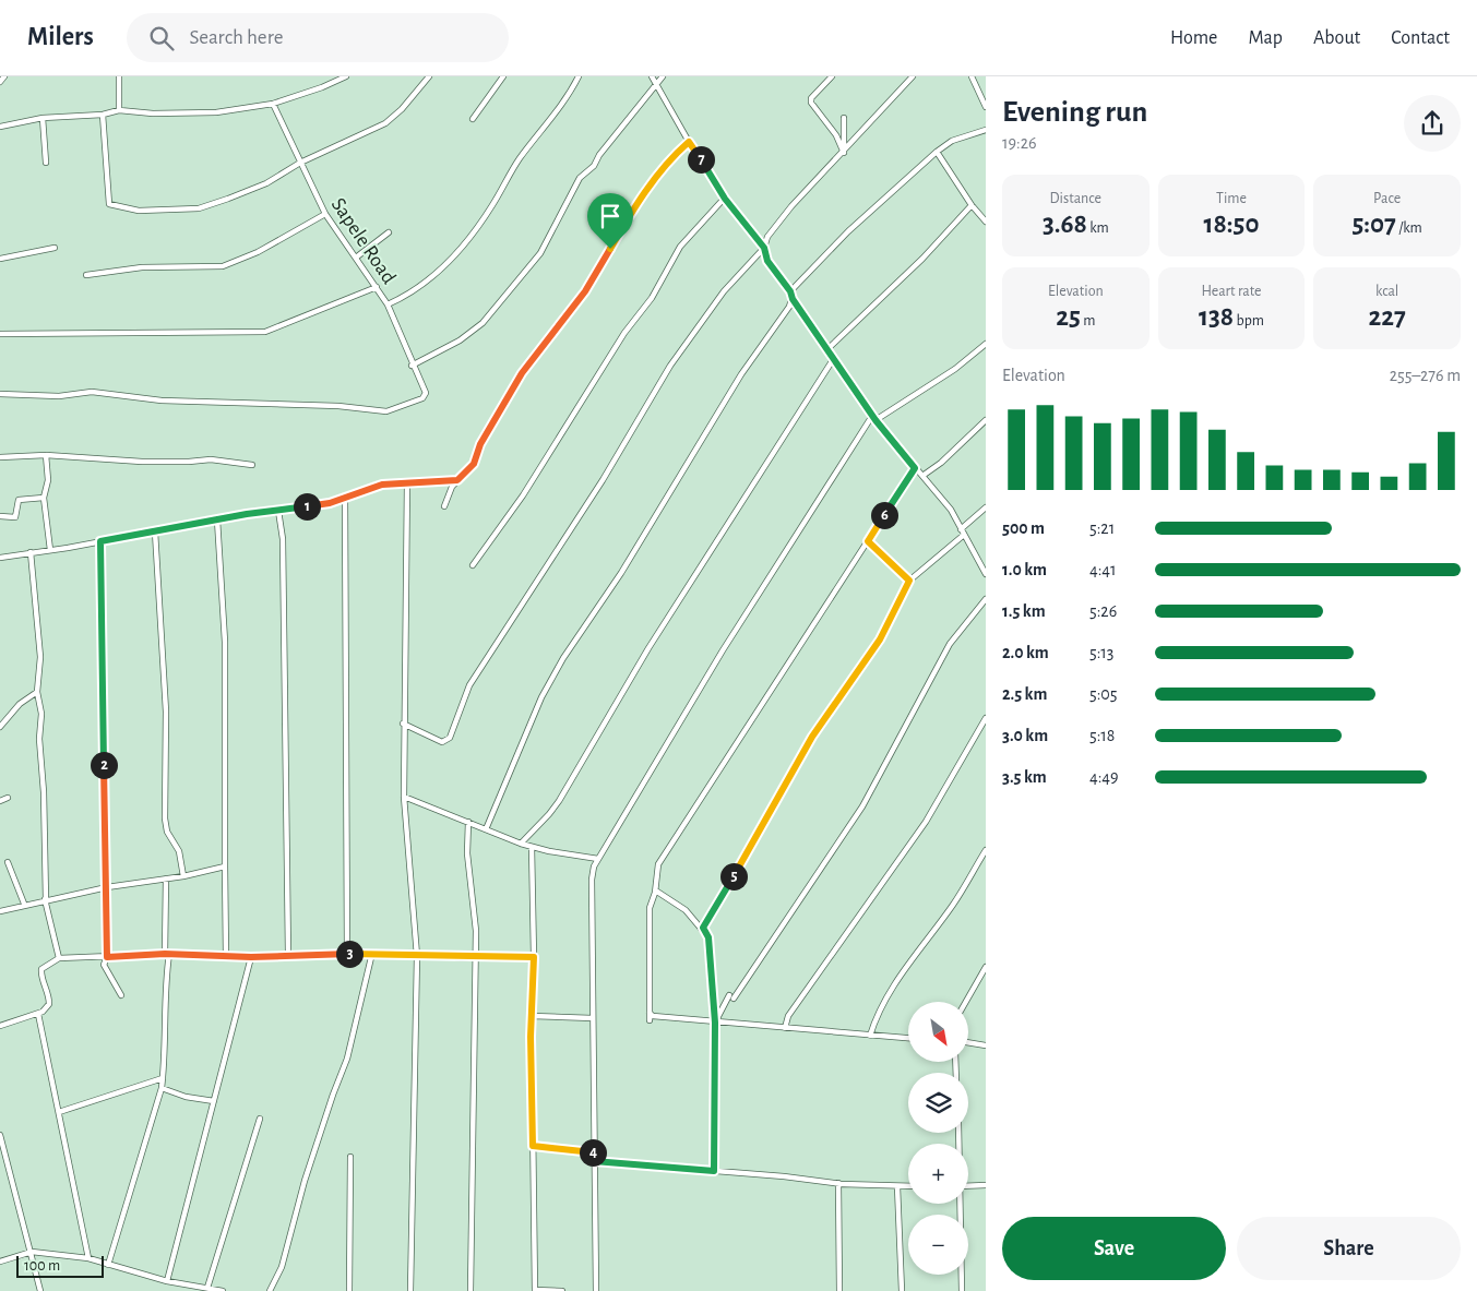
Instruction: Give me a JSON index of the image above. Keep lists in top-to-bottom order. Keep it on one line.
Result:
{"streets":{"street":["Sapele Road"]},"scale_bar":"100 m","north":"bottom right","page":{"header":"Milers","search":"Search here","nav":["Home","Map","About","Contact"],"heading":["Evening run","19:26"],"pins":["7","1","6","2","5","3","4"],"stats":[["Distance","3.68 km"],["Time","18:50"],["Pace","5:07 /km"],["Elevation","25 m"],["Heart rate","138 bpm"],["kcal","227"]],"chart":["Elevation","255–276 m"],"list":[{"name":"500 m","note":"5:21"},{"name":"1.0 km","note":"4:41"},{"name":"1.5 km","note":"5:26"},{"name":"2.0 km","note":"5:13"},{"name":"2.5 km","note":"5:05"},{"name":"3.0 km","note":"5:18"},{"name":"3.5 km","note":"4:49"}],"map_buttons":["+","−"],"buttons":["Save","Share"],"scale":"100 m"}}
